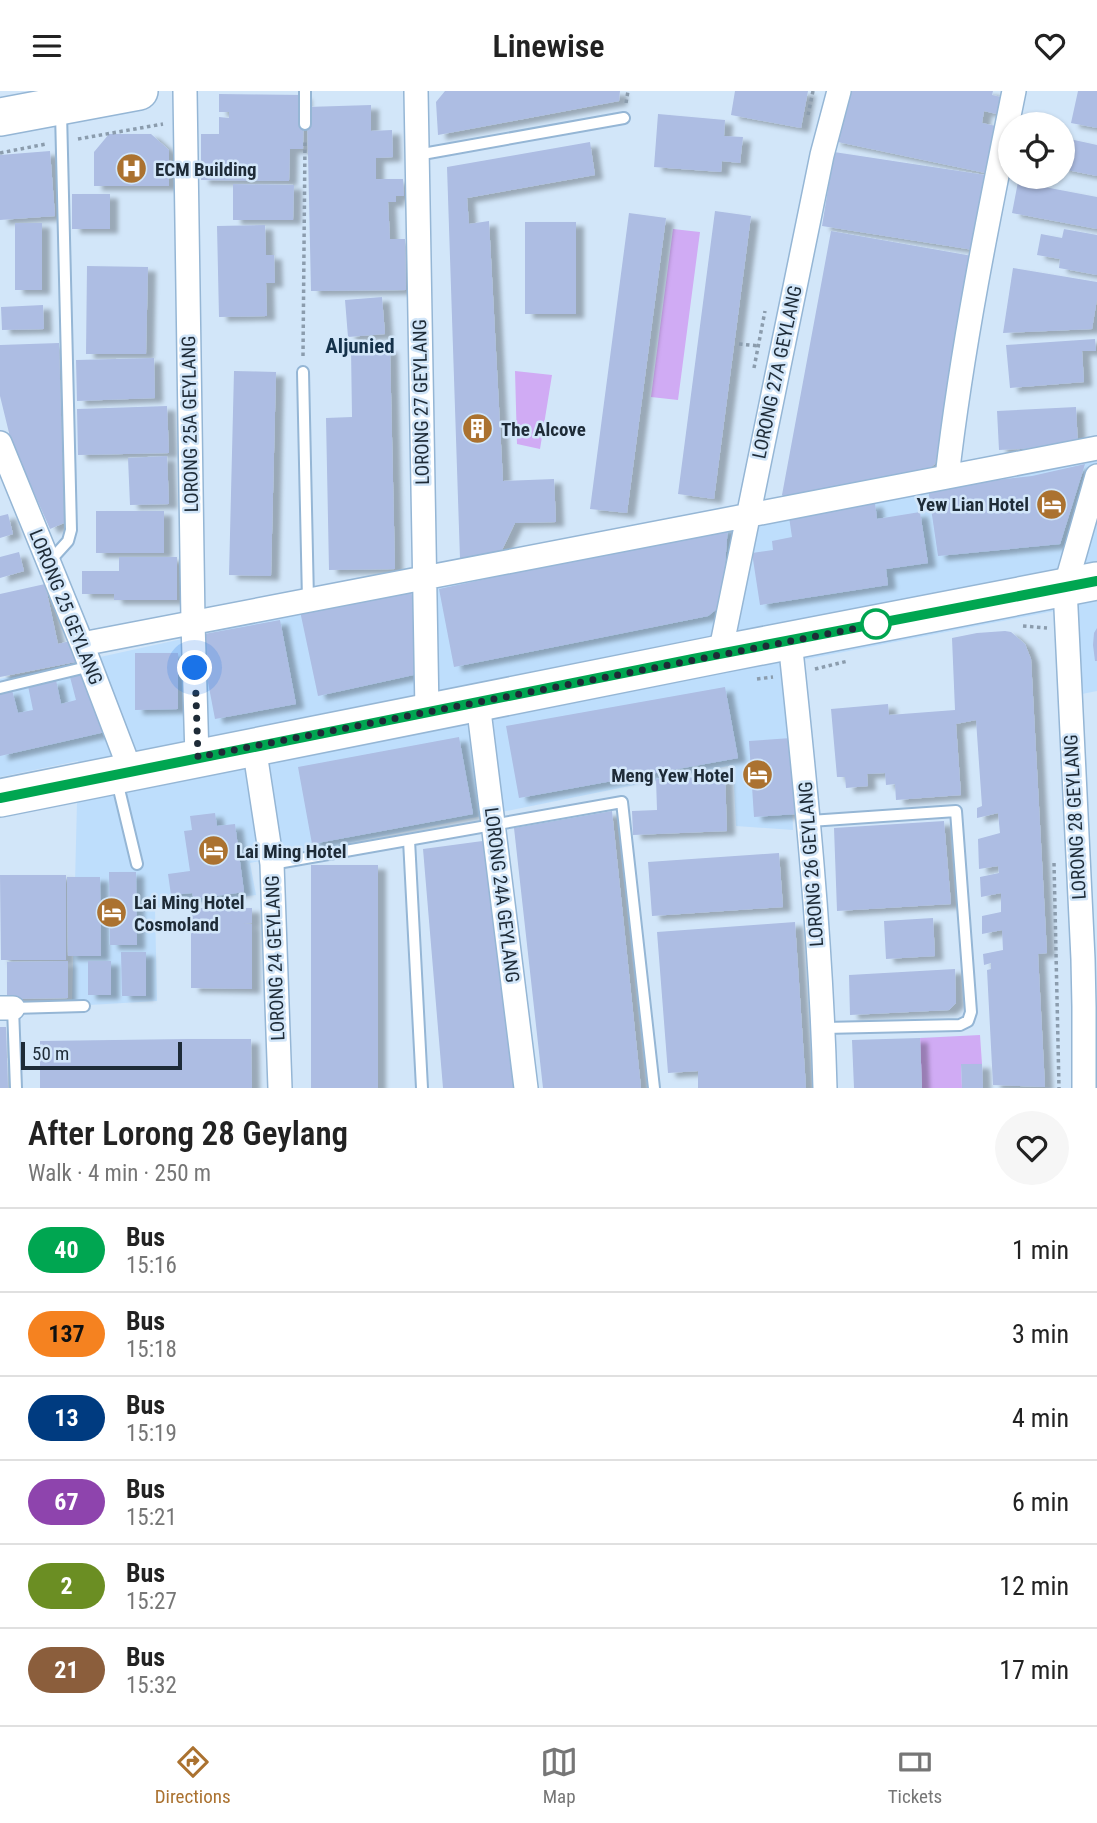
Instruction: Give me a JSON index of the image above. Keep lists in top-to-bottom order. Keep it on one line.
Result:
{"streets":{"street":["LORONG 27A GEYLANG","LORONG 27 GEYLANG","LORONG 25A GEYLANG","LORONG 25 GEYLANG","LORONG 28 GEYLANG","LORONG 26 GEYLANG","LORONG 24A GEYLANG","LORONG 24 GEYLANG"]},"districts":["Aljunied"],"places":{"hospital":["ECM Building"],"building":["The Alcove"],"hotel":["Yew Lian Hotel","Meng Yew Hotel","Lai Ming Hotel","Lai Ming Hotel Cosmoland"]},"lines":["bus line 40"],"scale_bar":"50 m","page":{"header":"Linewise","scale":"50 m","heading":["After Lorong 28 Geylang","Walk · 4 min · 250 m"],"list":[{"mark":"40","name":"Bus","note":"15:16","value":"1 min"},{"mark":"137","name":"Bus","note":"15:18","value":"3 min"},{"mark":"13","name":"Bus","note":"15:19","value":"4 min"},{"mark":"67","name":"Bus","note":"15:21","value":"6 min"},{"mark":"2","name":"Bus","note":"15:27","value":"12 min"},{"mark":"21","name":"Bus","note":"15:32","value":"17 min"}],"tabs":["Directions","Map","Tickets"]}}
